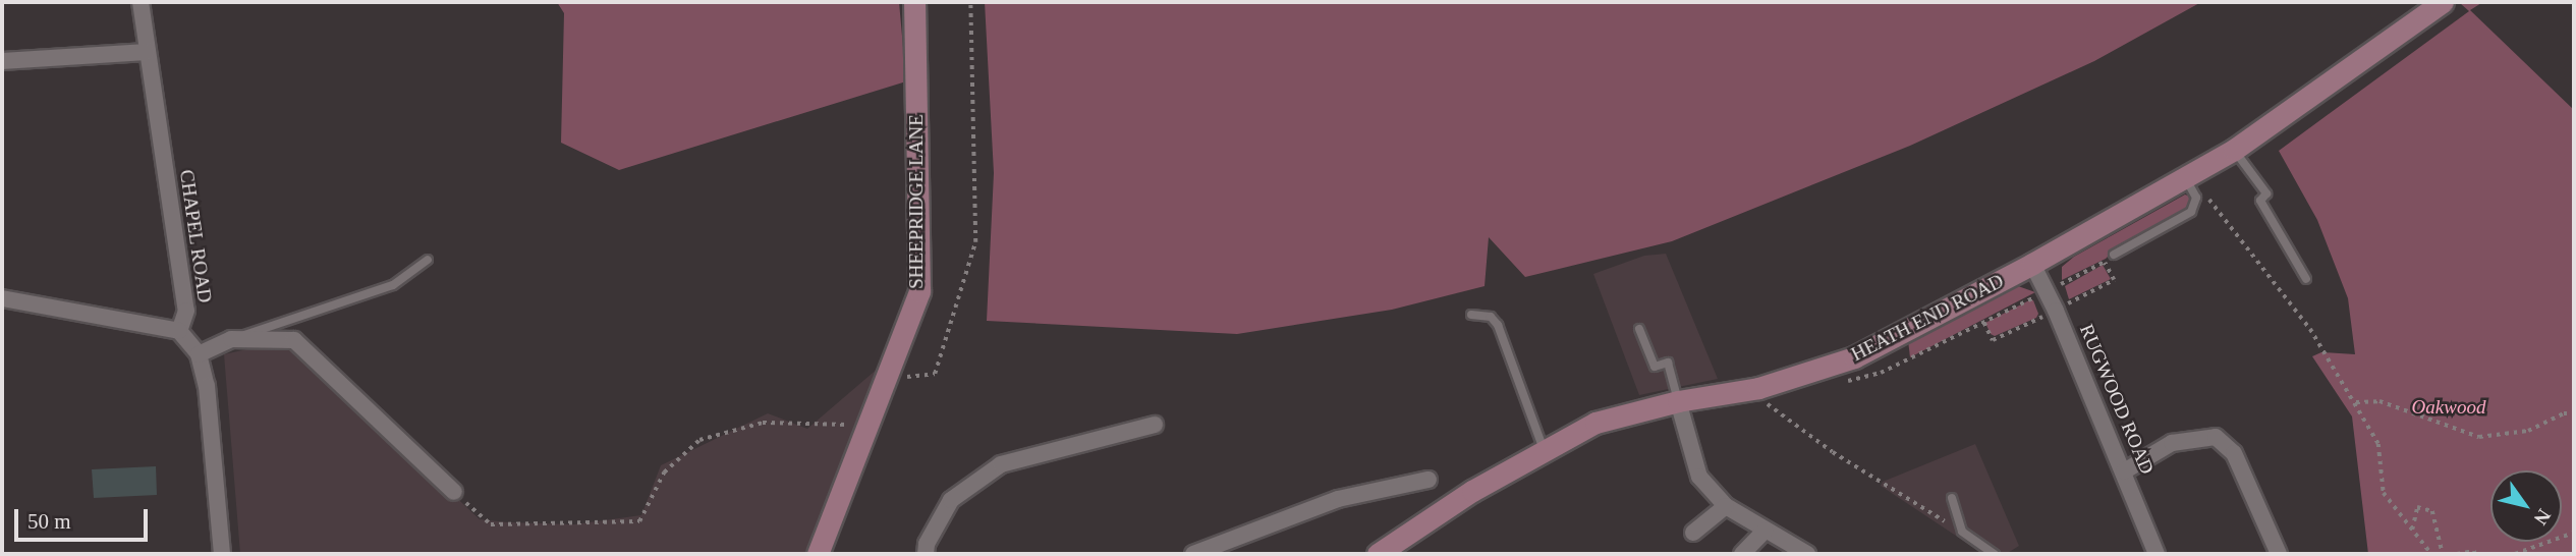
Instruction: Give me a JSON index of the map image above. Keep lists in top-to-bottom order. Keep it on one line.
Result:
{"streets":{"street":["SHEEPRIDGE LANE","CHAPEL ROAD","HEATH END ROAD","RUGWOOD ROAD"]},"crossings":[["HEATH END ROAD","RUGWOOD ROAD"]],"parks":["Oakwood"],"scale_bar":"50 m","north":"bottom right"}
